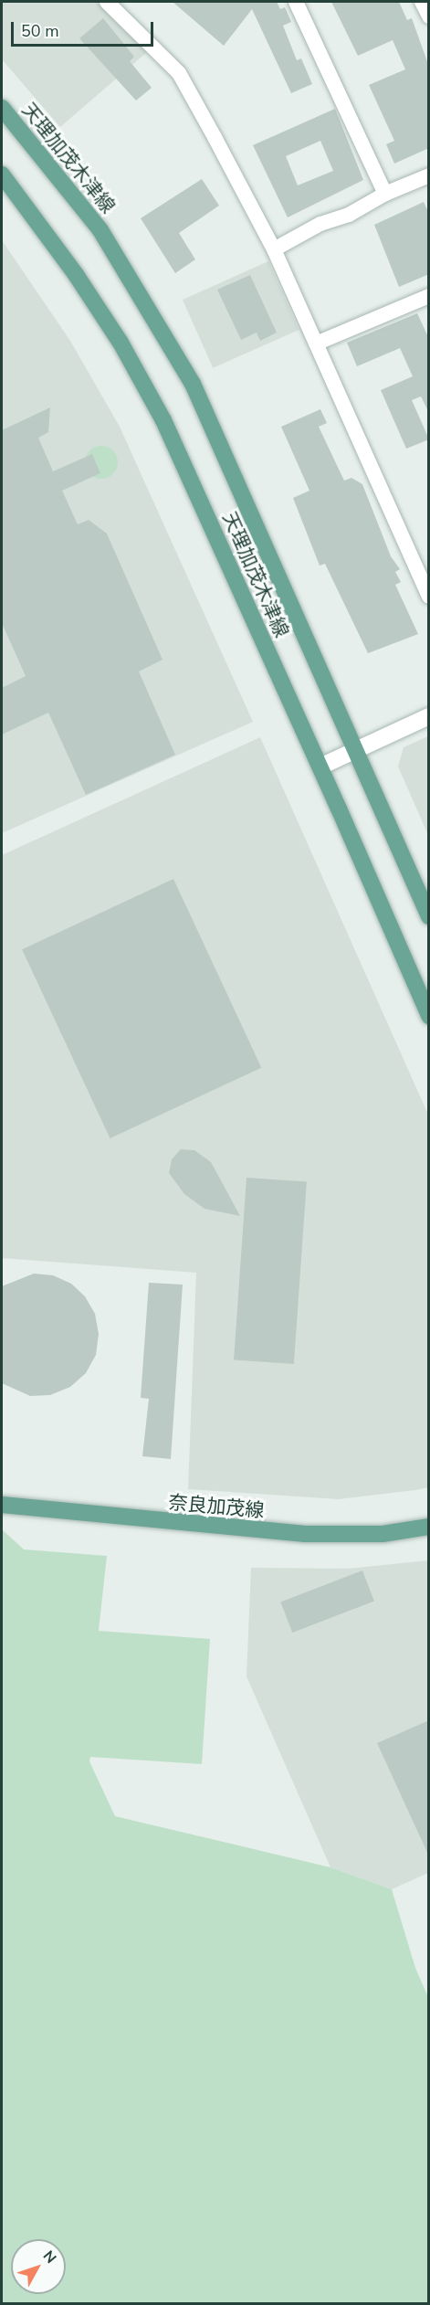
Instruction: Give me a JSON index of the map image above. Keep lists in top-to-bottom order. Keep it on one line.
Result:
{"streets":{"main road":["天理加茂木津線","奈良加茂線"]},"scale_bar":"50 m","north":"top right"}
